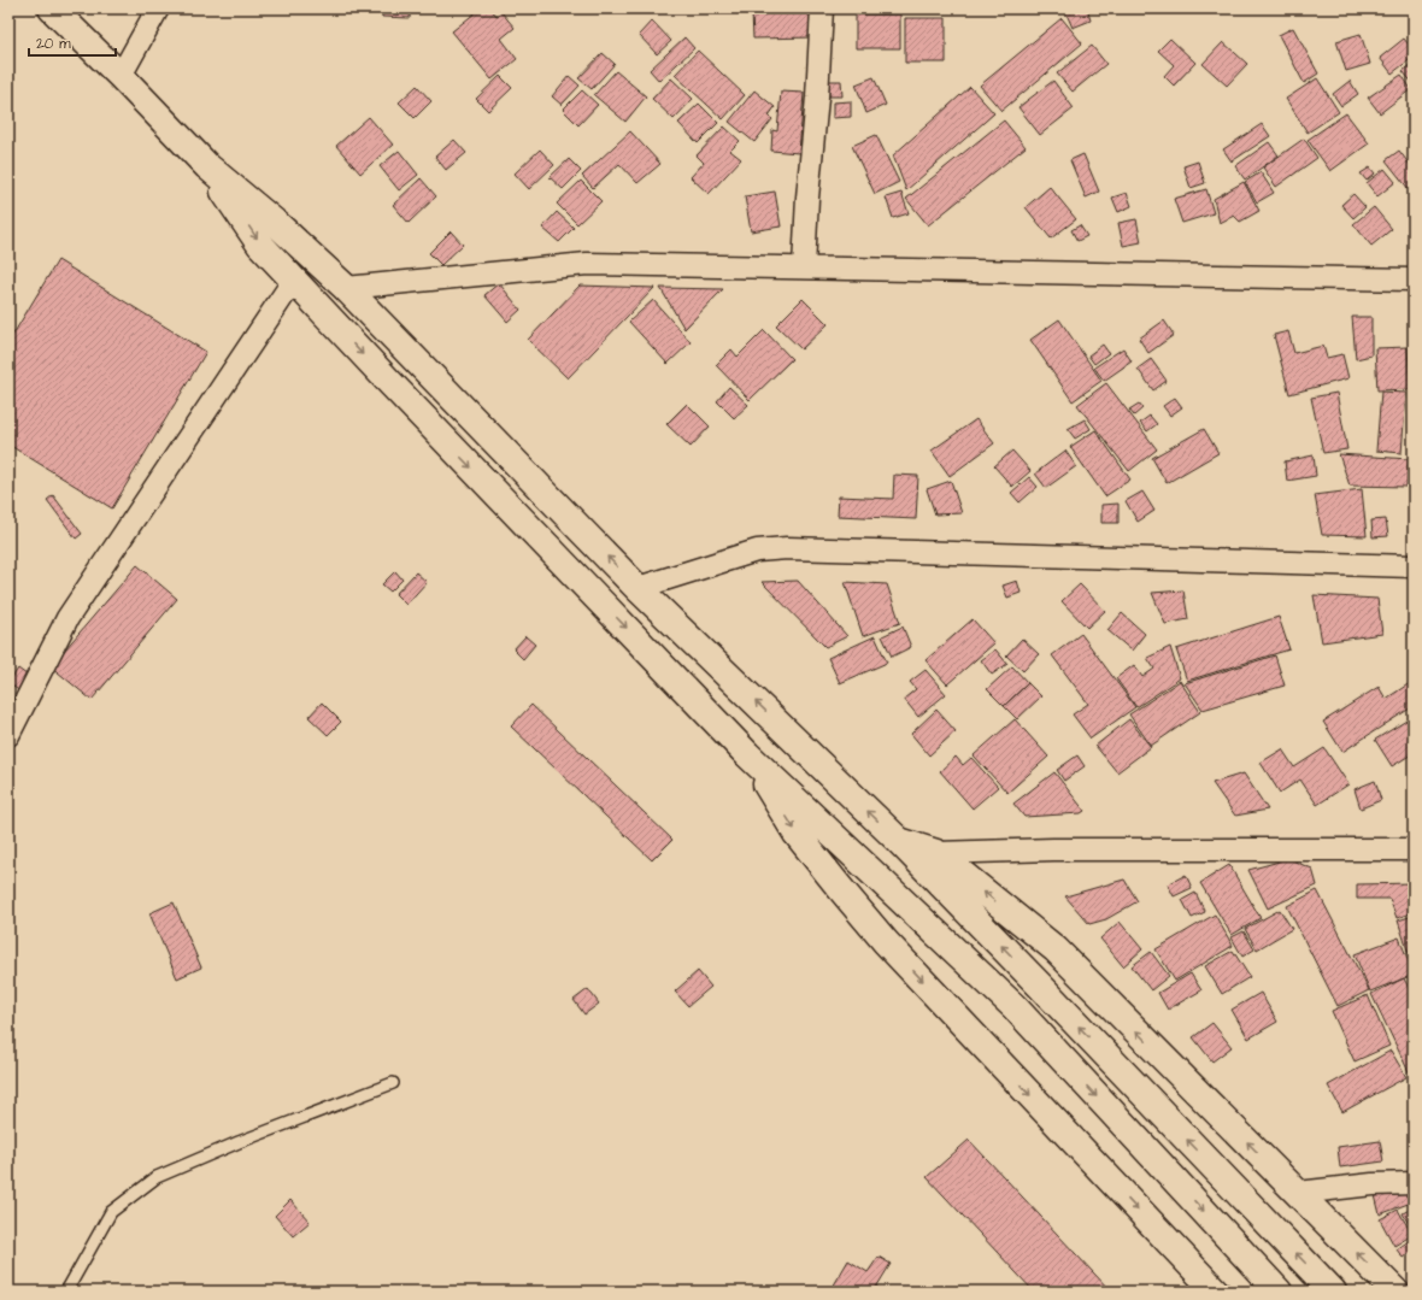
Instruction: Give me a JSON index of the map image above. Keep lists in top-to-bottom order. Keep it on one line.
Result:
{"scale_bar":"20 m"}
